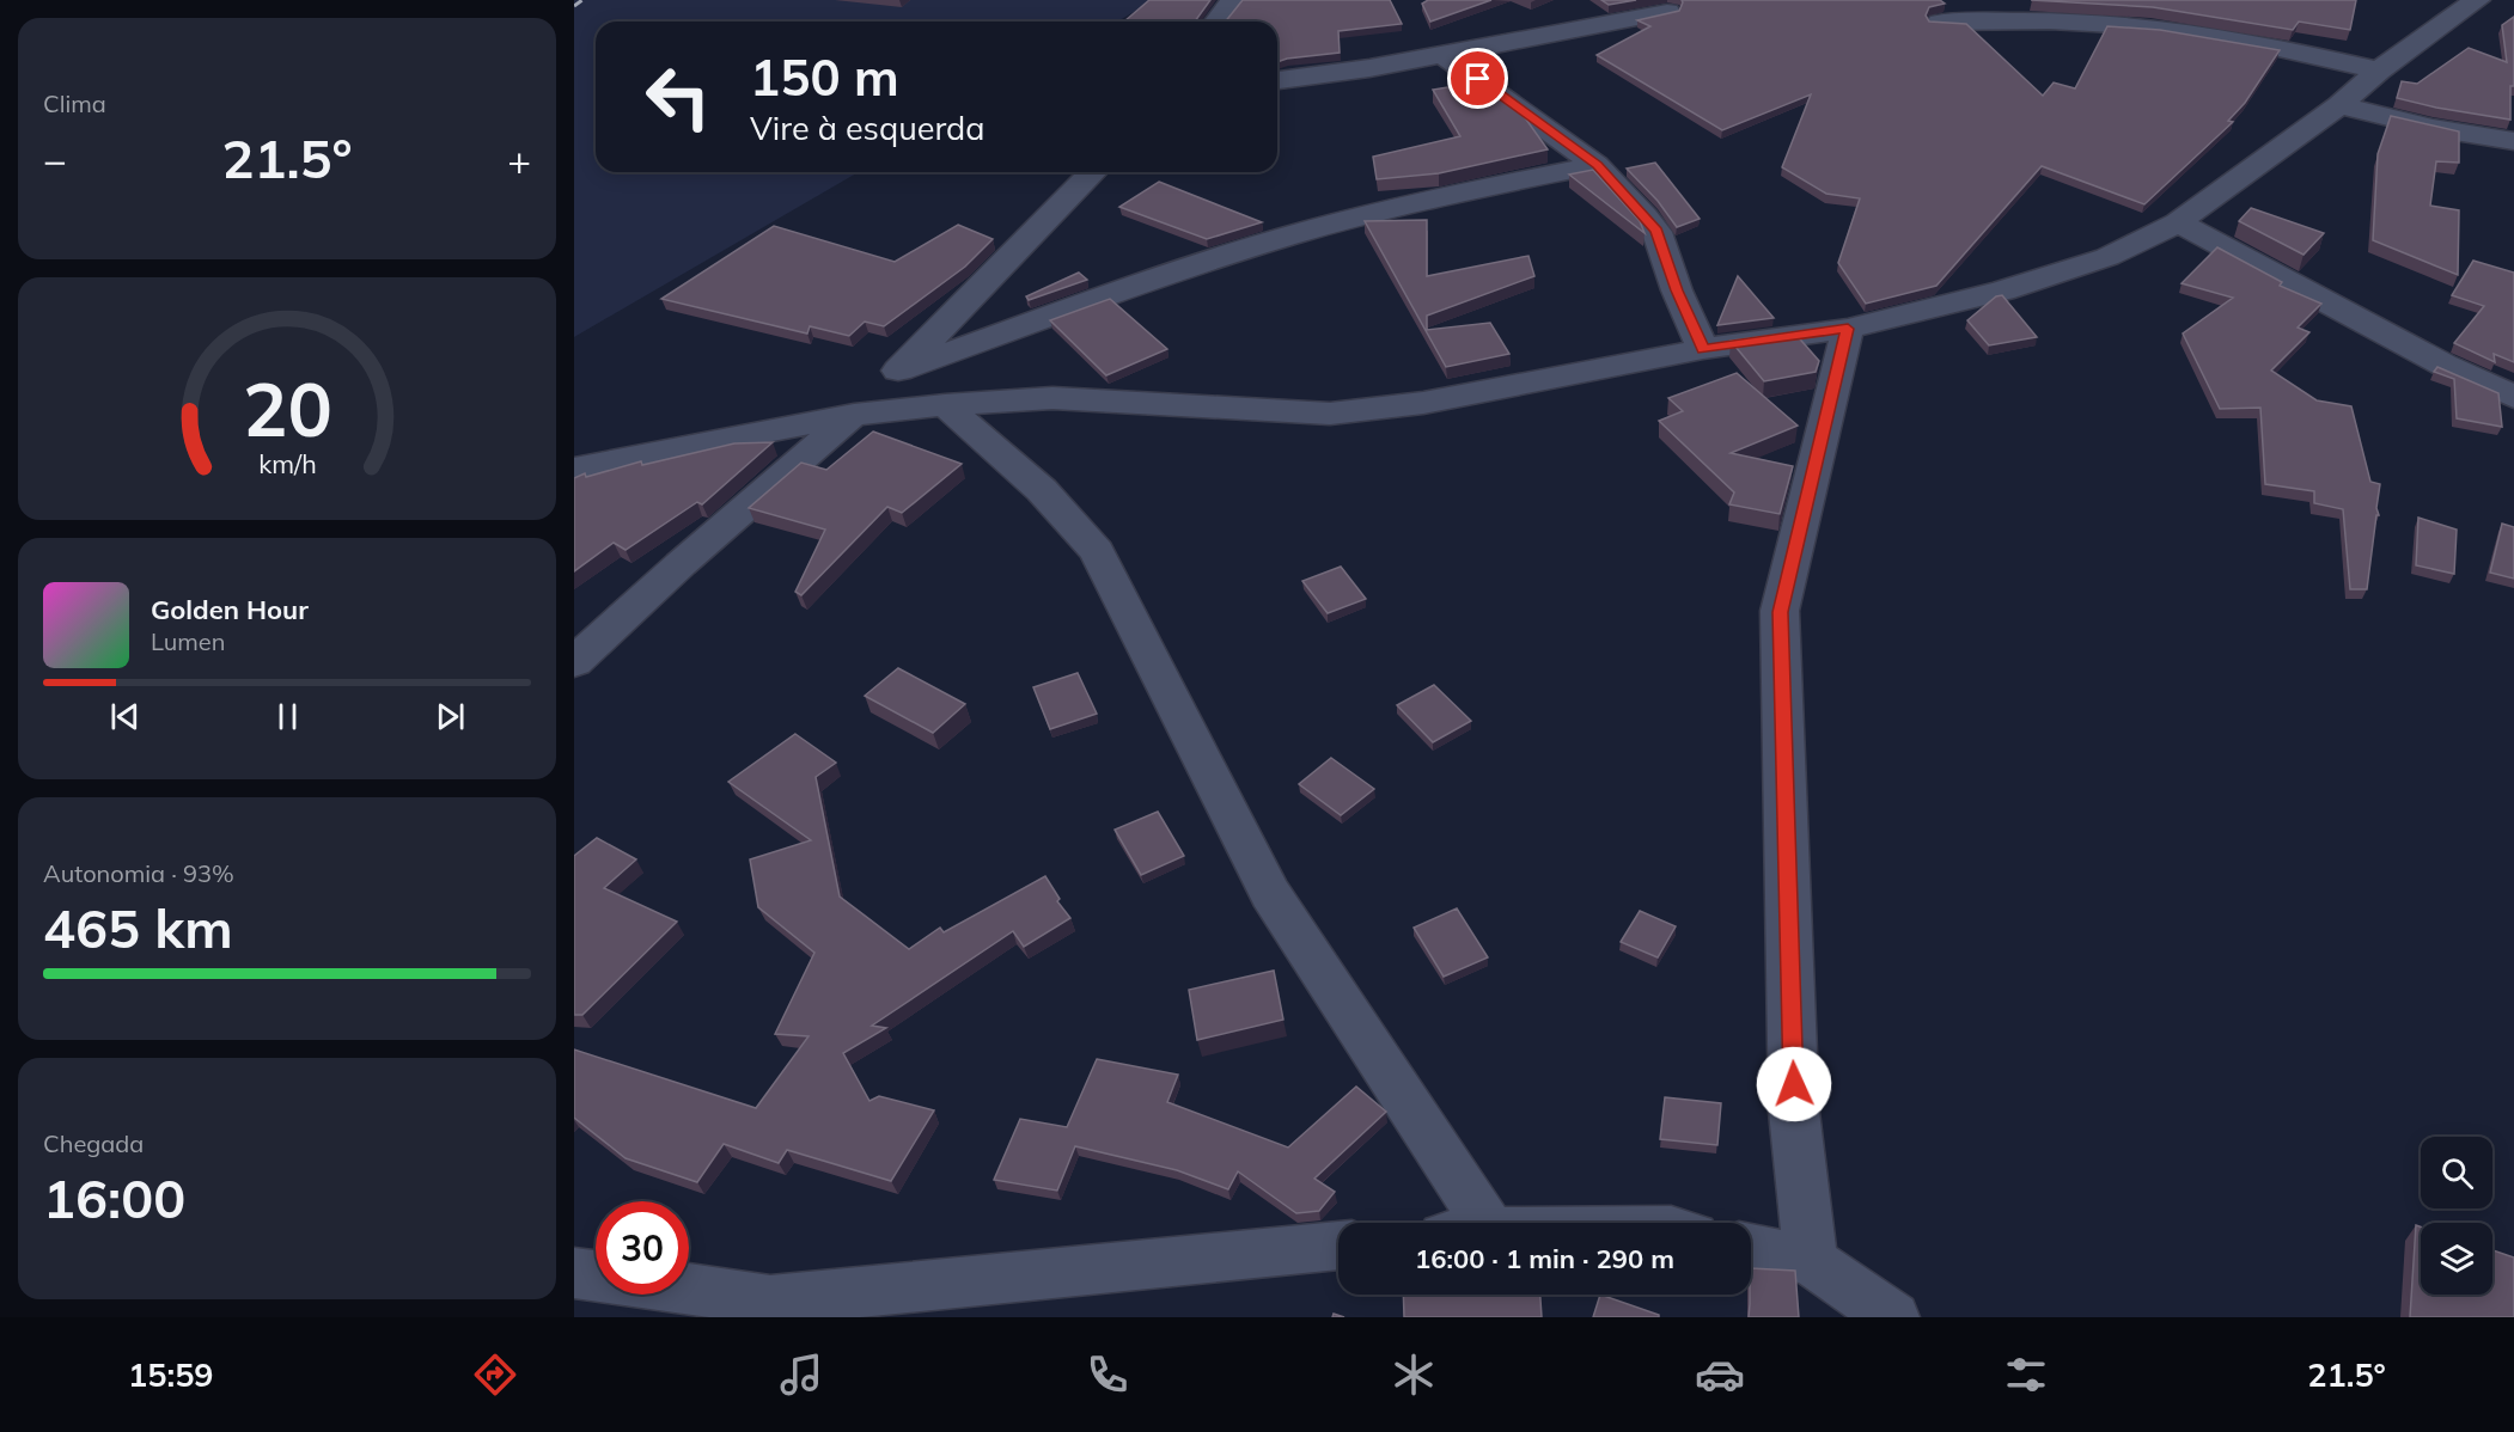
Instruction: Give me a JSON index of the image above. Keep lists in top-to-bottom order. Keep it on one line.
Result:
{"page":{"tile":["Clima",["Autonomia · 93%","465 km"],["Chegada","16:00"]],"turn":["150 m","Vire à esquerda"],"heat":["−","21.5°","+"],"song":["Golden Hour","Lumen"],"limit":"30","trip":"16:00 · 1 min · 290 m","tabs":["15:59","21.5°"],"gauge":["20","km/h"]}}
